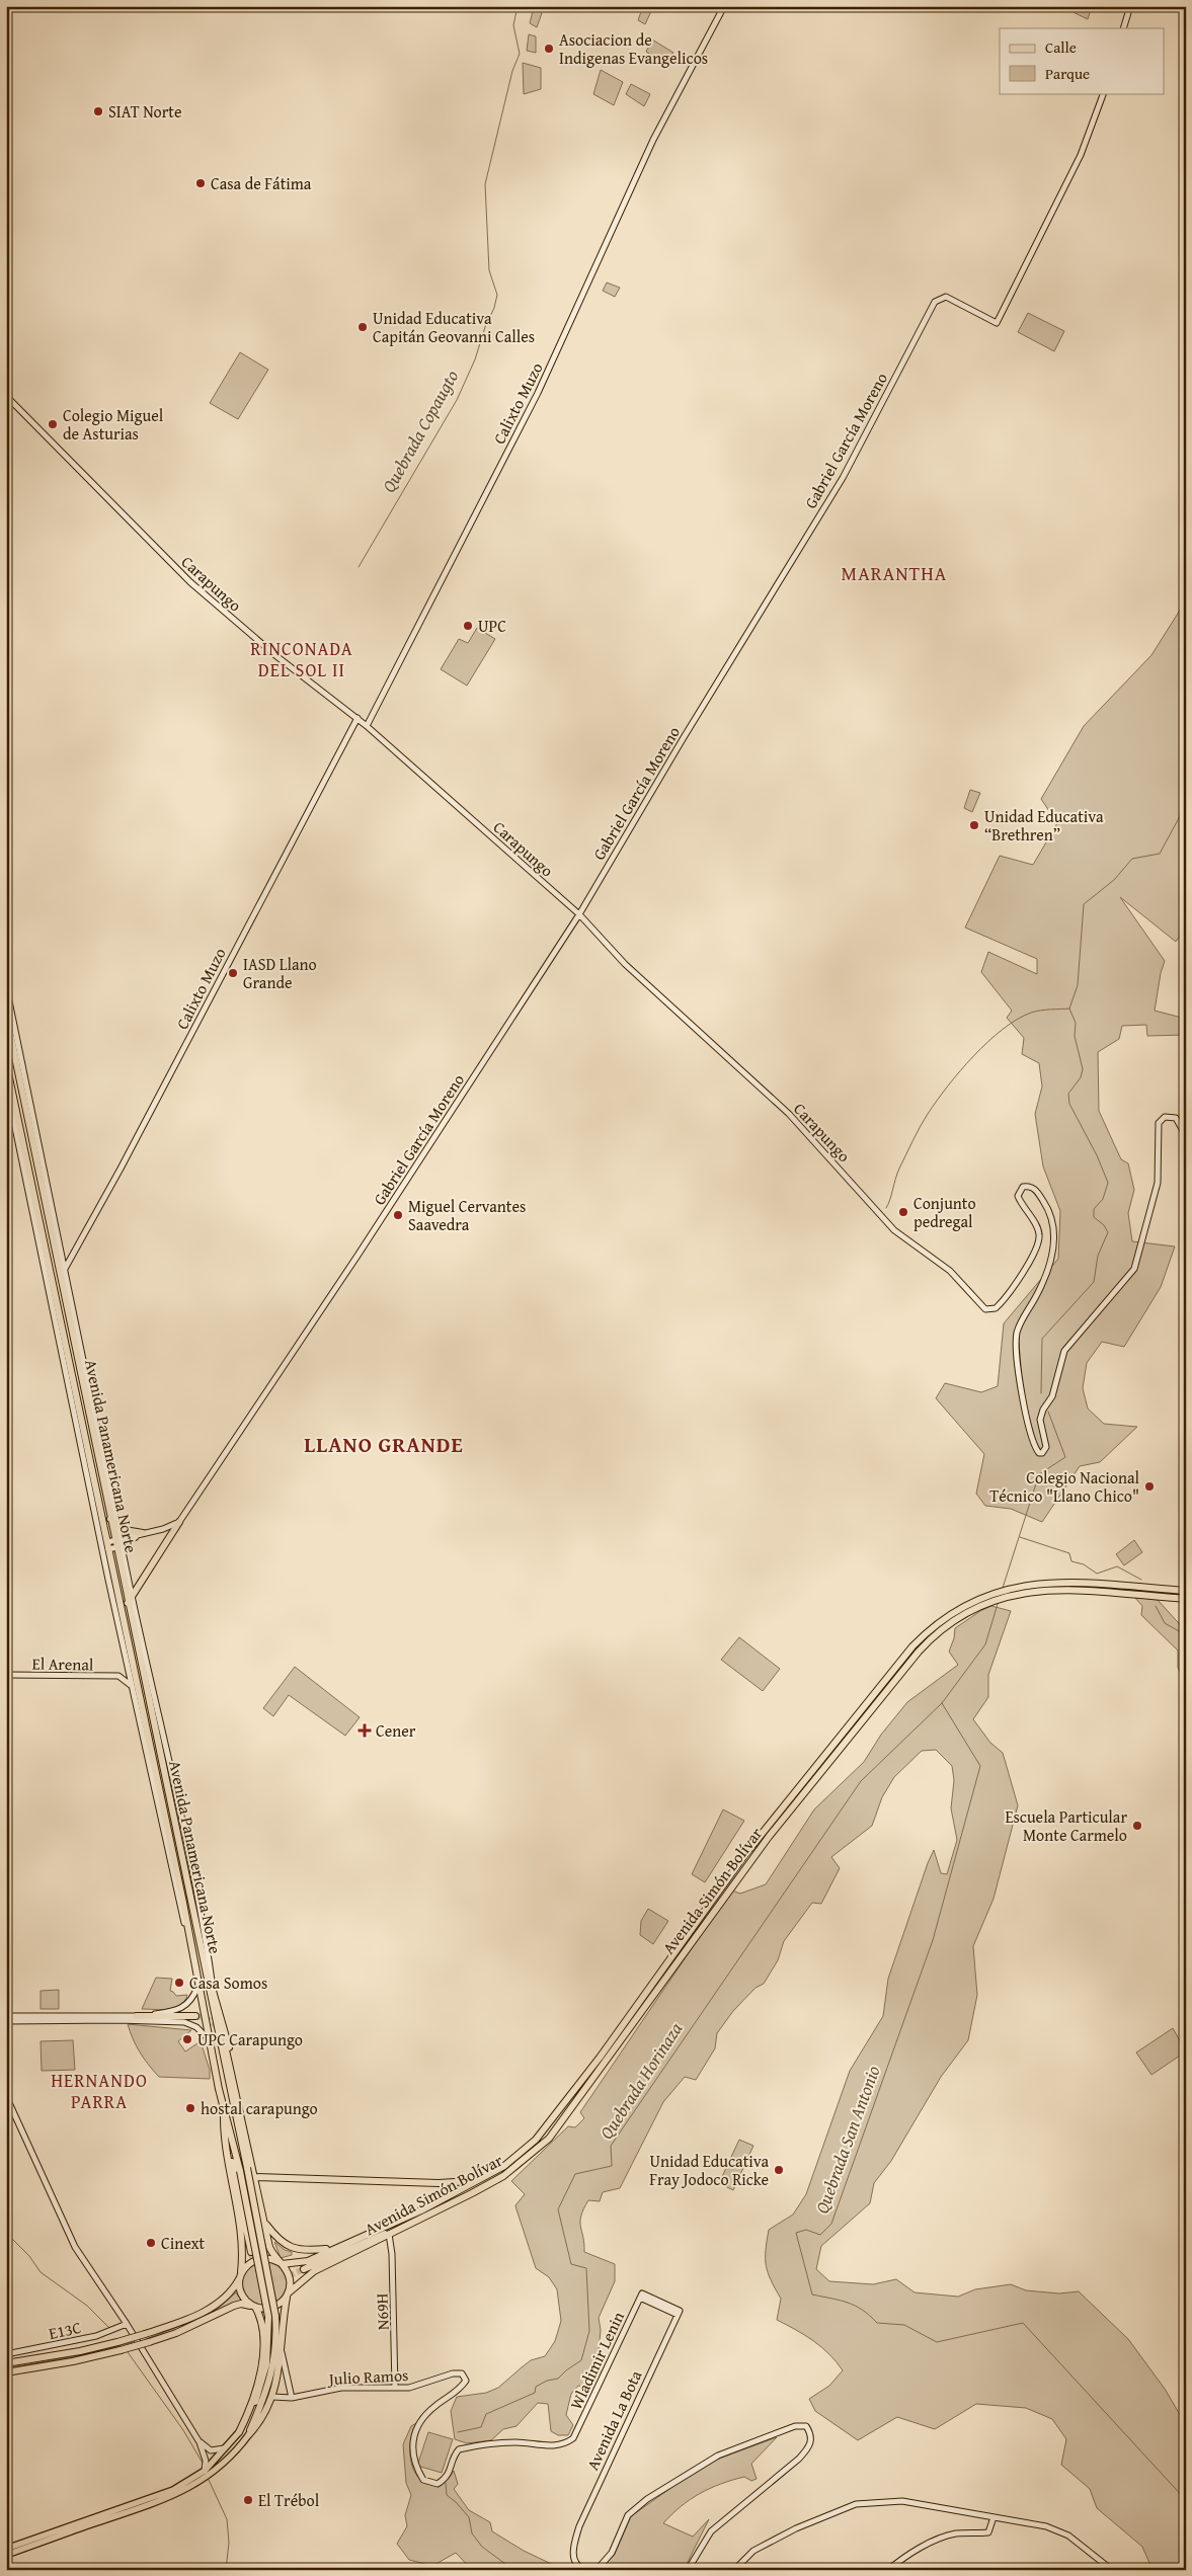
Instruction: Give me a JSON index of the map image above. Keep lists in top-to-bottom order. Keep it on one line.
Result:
{"streets":{"highway":["Avenida Panamericana Norte","Avenida Simón Bolívar"],"street":["Calixto Muzo","Gabriel García Moreno","Carapungo","El Arenal","N69H","E13C","Wladimir Lenin","Julio Ramos","Avenida La Bota"]},"crossings":[["Calixto Muzo","Carapungo"],["Calixto Muzo","Avenida Panamericana Norte"],["Gabriel García Moreno","Carapungo"],["Avenida Simón Bolívar","N69H"],["N69H","Julio Ramos"],["Wladimir Lenin","Julio Ramos"],["Wladimir Lenin","Avenida La Bota"]],"districts":["MARANTHA","RINCONADA DEL SOL II","LLANO GRANDE","HERNANDO PARRA"],"water":["Quebrada Copaugto","Quebrada Horinaza","Quebrada San Antonio"],"places":{"other":["Asociacion de Indigenas Evangelicos","SIAT Norte","Casa de Fátima","Unidad Educativa Capitán Geovanni Calles","Colegio Miguel de Asturias","UPC","Unidad Educativa “Brethren”","IASD Llano Grande","Conjunto pedregal","Miguel Cervantes Saavedra","Colegio Nacional Técnico \"Llano Chico\"","Escuela Particular Monte Carmelo","Casa Somos","UPC Carapungo","hostal carapungo","Unidad Educativa Fray Jodoco Ricke","Cinext","El Trébol"],"health":["Cener"]},"legend":["Calle","Parque"]}
